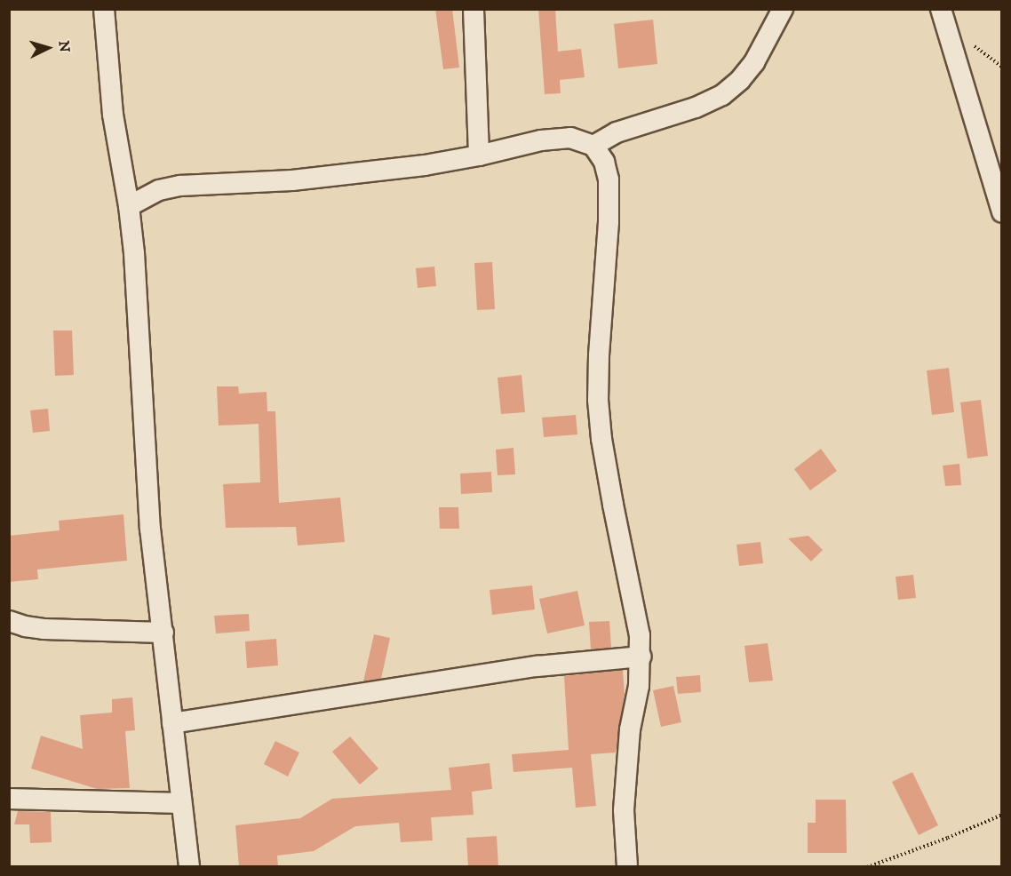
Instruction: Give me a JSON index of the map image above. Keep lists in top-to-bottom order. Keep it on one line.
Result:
{"north":"right"}
